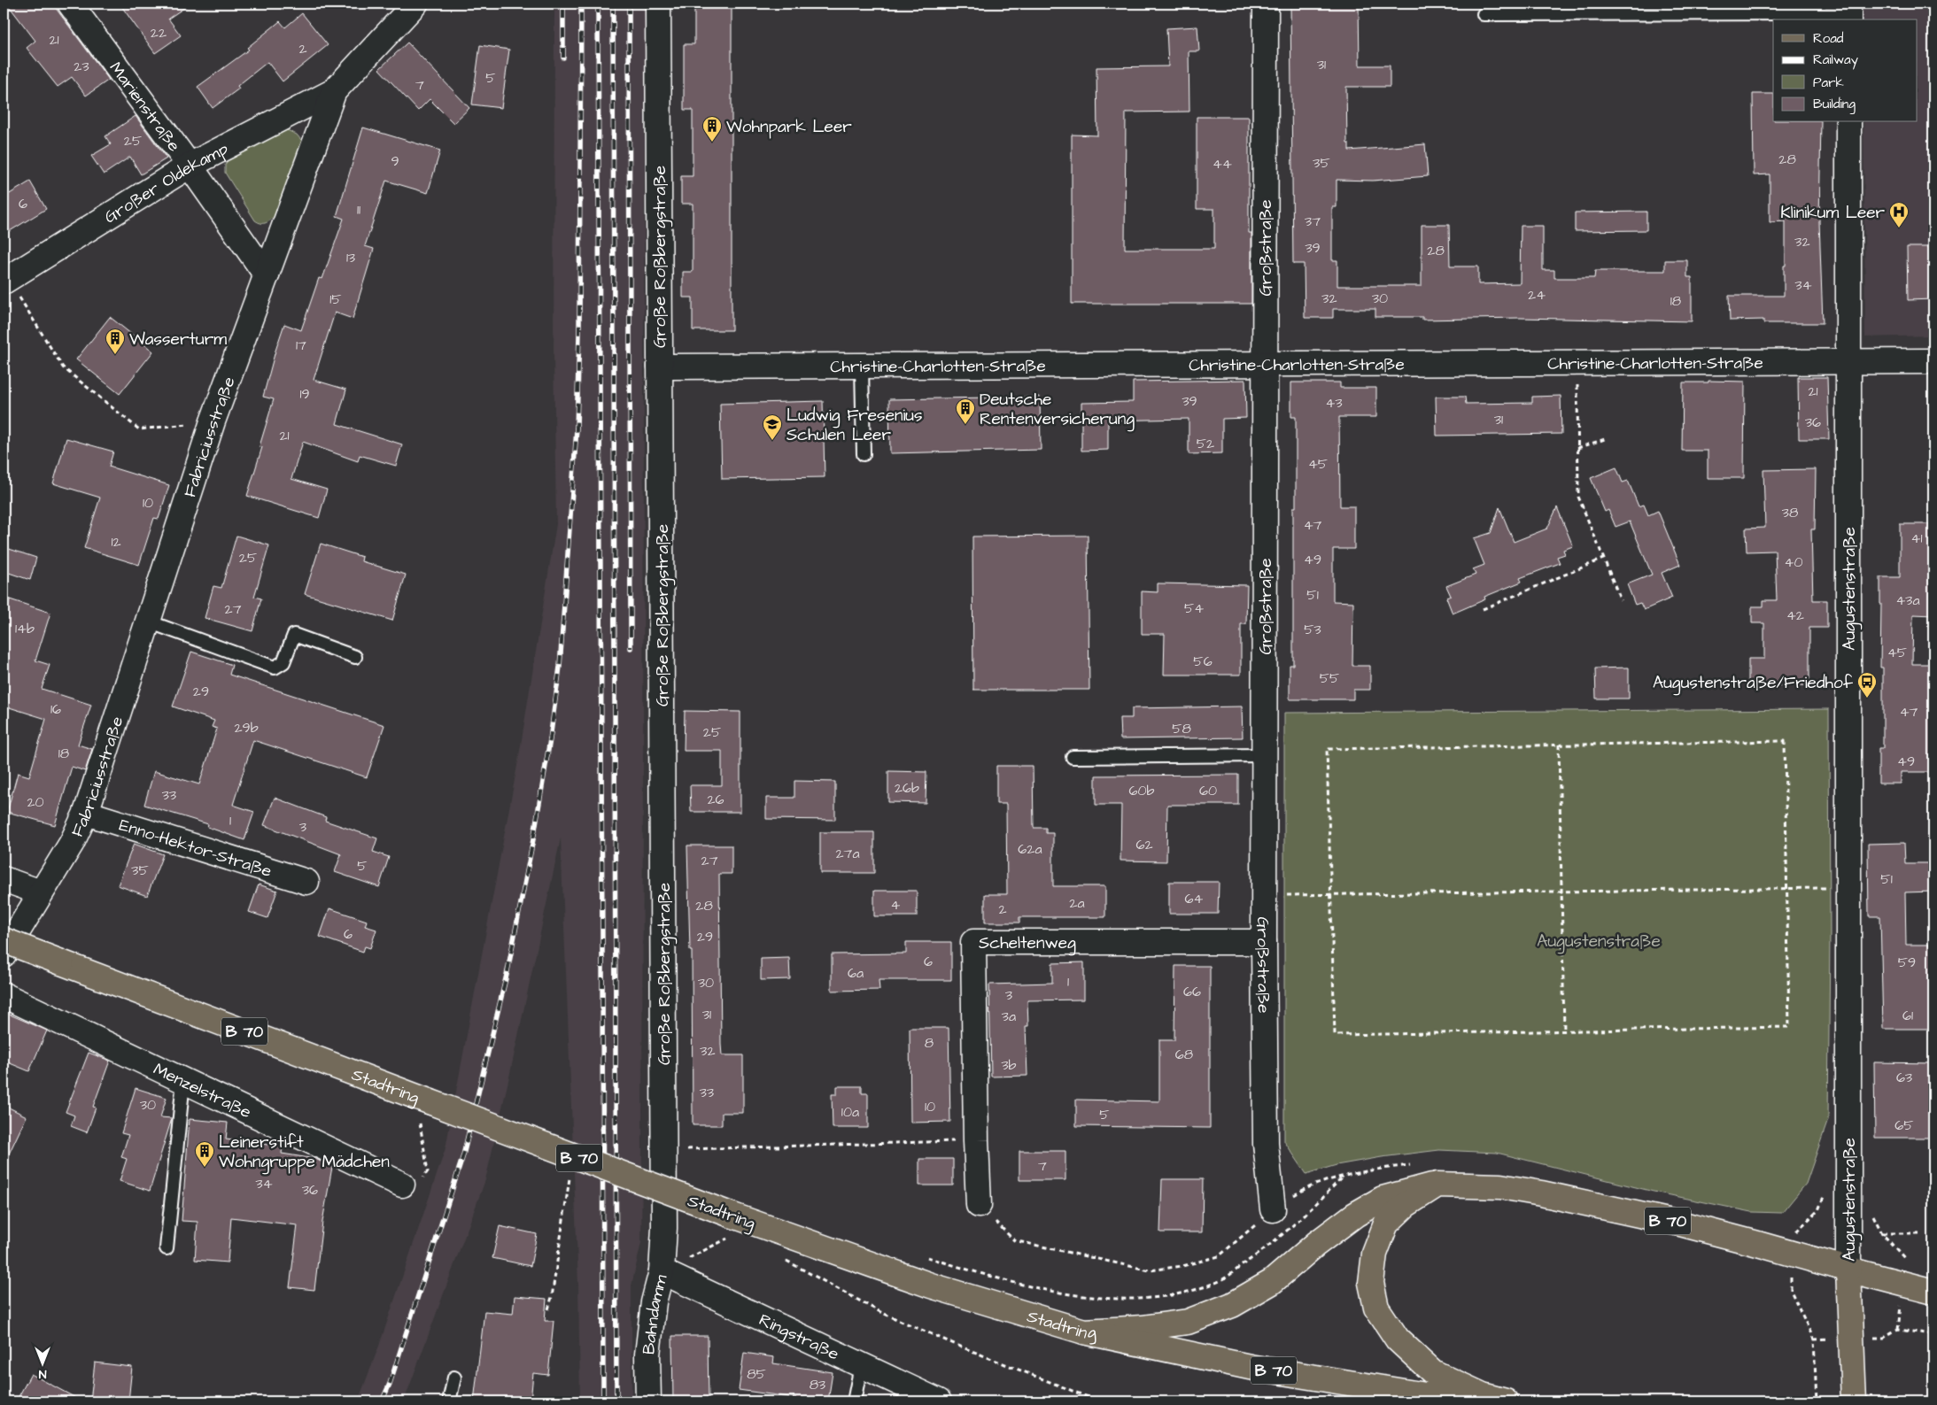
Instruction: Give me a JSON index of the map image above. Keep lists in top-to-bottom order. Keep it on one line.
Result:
{"streets":{"main road":["Augustenstraße","B 70","Stadtring"],"street":["Marienstraße","Großer Oldekamp","Großstraße","Große Roßbergstraße","Christine-Charlotten-Straße","Fabriciusstraße","Enno-Hektor-Straße","Scheltenweg","Menzelstraße","Bahndamm","Ringstraße"]},"crossings":[["Marienstraße","Großer Oldekamp"],["Marienstraße","Fabriciusstraße"],["Großer Oldekamp","Fabriciusstraße"],["Großstraße","Christine-Charlotten-Straße"],["Großstraße","Scheltenweg"],["Große Roßbergstraße","Christine-Charlotten-Straße"],["Große Roßbergstraße","Bahndamm"],["Christine-Charlotten-Straße","Augustenstraße"],["Fabriciusstraße","Enno-Hektor-Straße"],["Augustenstraße","B 70"],["B 70","Stadtring"],["Bahndamm","Ringstraße"]],"parks":["Augustenstraße"],"places":{"building":["Wohnpark Leer","Wasserturm","Deutsche Rentenversicherung","Leinerstift Wohngruppe Mädchen"],"hospital":["Klinikum Leer"],"school or university":["Ludwig Fresenius Schulen Leer"],"bus stop":["Augustenstraße/Friedhof"]},"house_numbers":["22","21","2","31","23","5","7","25","28","9","35","44","6","11","37","32","39","28","13","34","24","32","30","15","18","17","21","19","39","43","31","36","21","52","45","10","38","47","41","12","25","49","40","51","43a","54","27","42","14b","53","45","56","55","29","16","47","29b","58","25","18","49","26b","60b","60","33","26","20","1","3","62","62a","27a","27","5","35","51","64","2a","4","28","2","6","29","6","59","6a","1","30","66","3","31","61","3a","8","32","68","3b","63","33","30","10","10a","5","65","7","34","36","85","83"],"legend":["Road","Railway","Park","Building"],"north":"bottom"}
